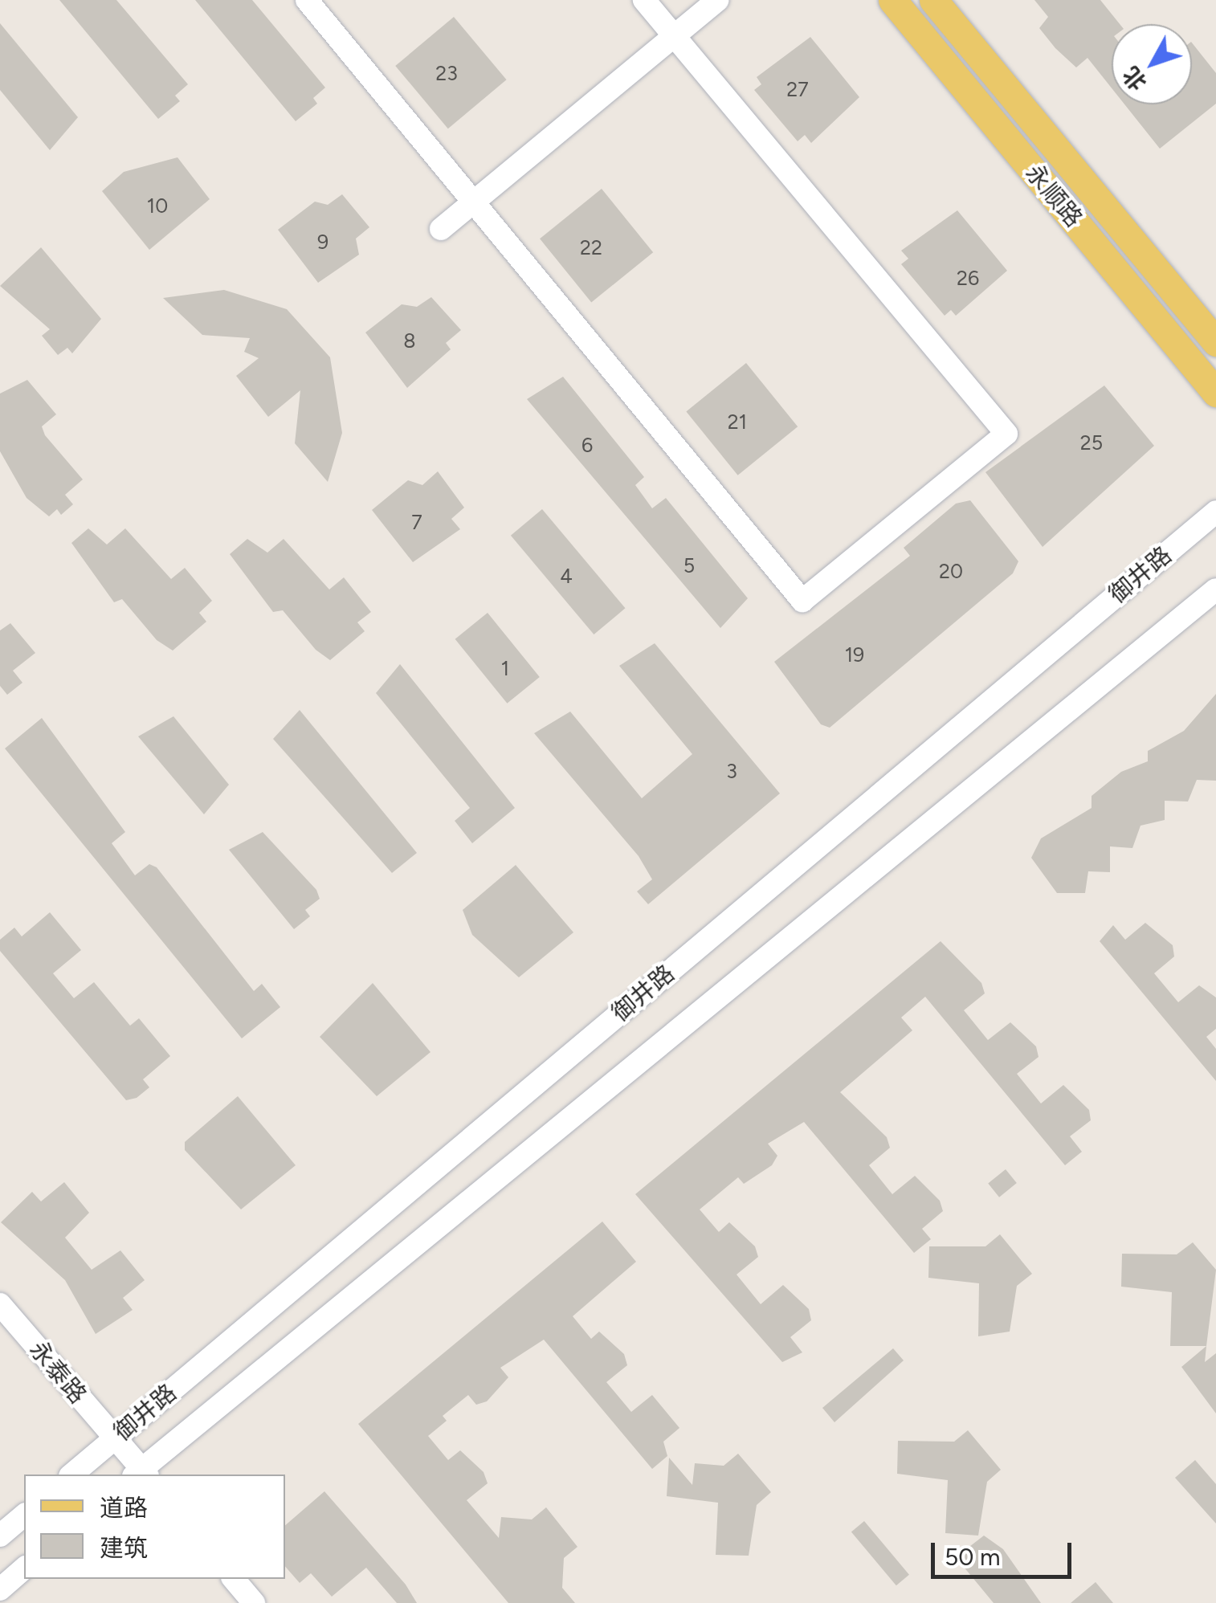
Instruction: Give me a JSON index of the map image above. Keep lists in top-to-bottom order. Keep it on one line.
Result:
{"streets":{"main road":["永顺路"],"street":["御井路","永泰路"]},"crossings":[["御井路","永泰路"]],"house_numbers":["23","27","10","9","22","26","8","21","25","6","7","5","20","4","19","1","3"],"legend":["道路","建筑"],"scale_bar":"50 m","north":"bottom left"}
